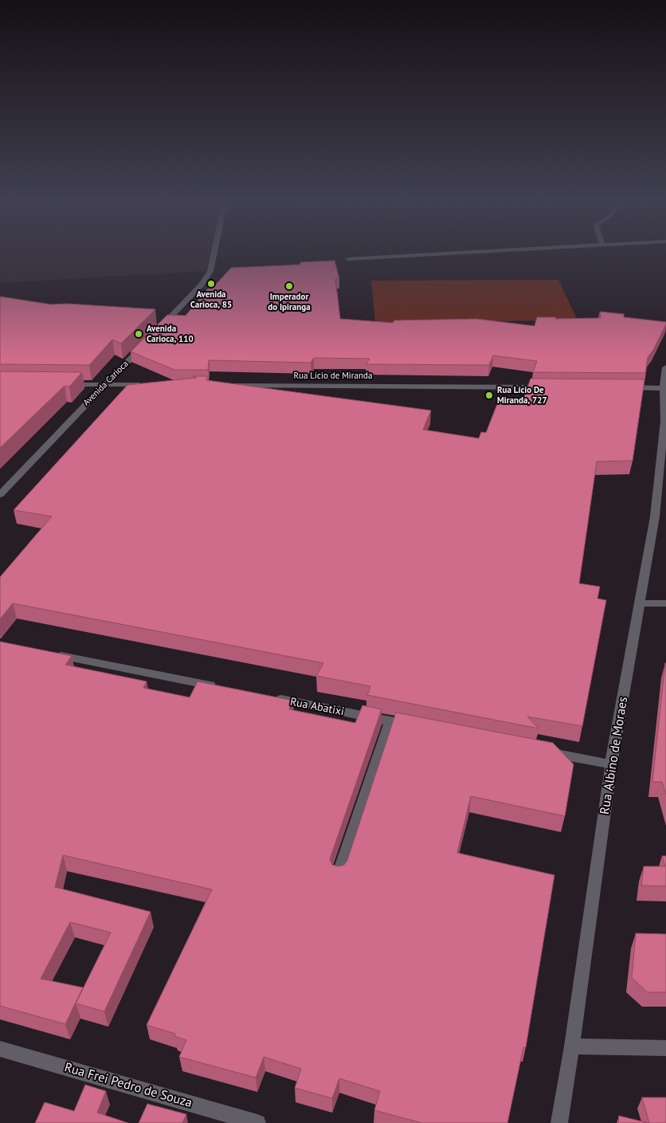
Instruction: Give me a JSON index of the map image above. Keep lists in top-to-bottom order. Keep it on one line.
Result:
{"streets":{"street":["Rua Lício de Miranda","Avenida Carioca","Rua Abatixi","Rua Albino de Moraes","Rua Frei Pedro de Souza"]},"places":["Avenida Carioca, 85","Imperador do Ipiranga","Avenida Carioca, 110","Rua Lício De Miranda, 727"]}
